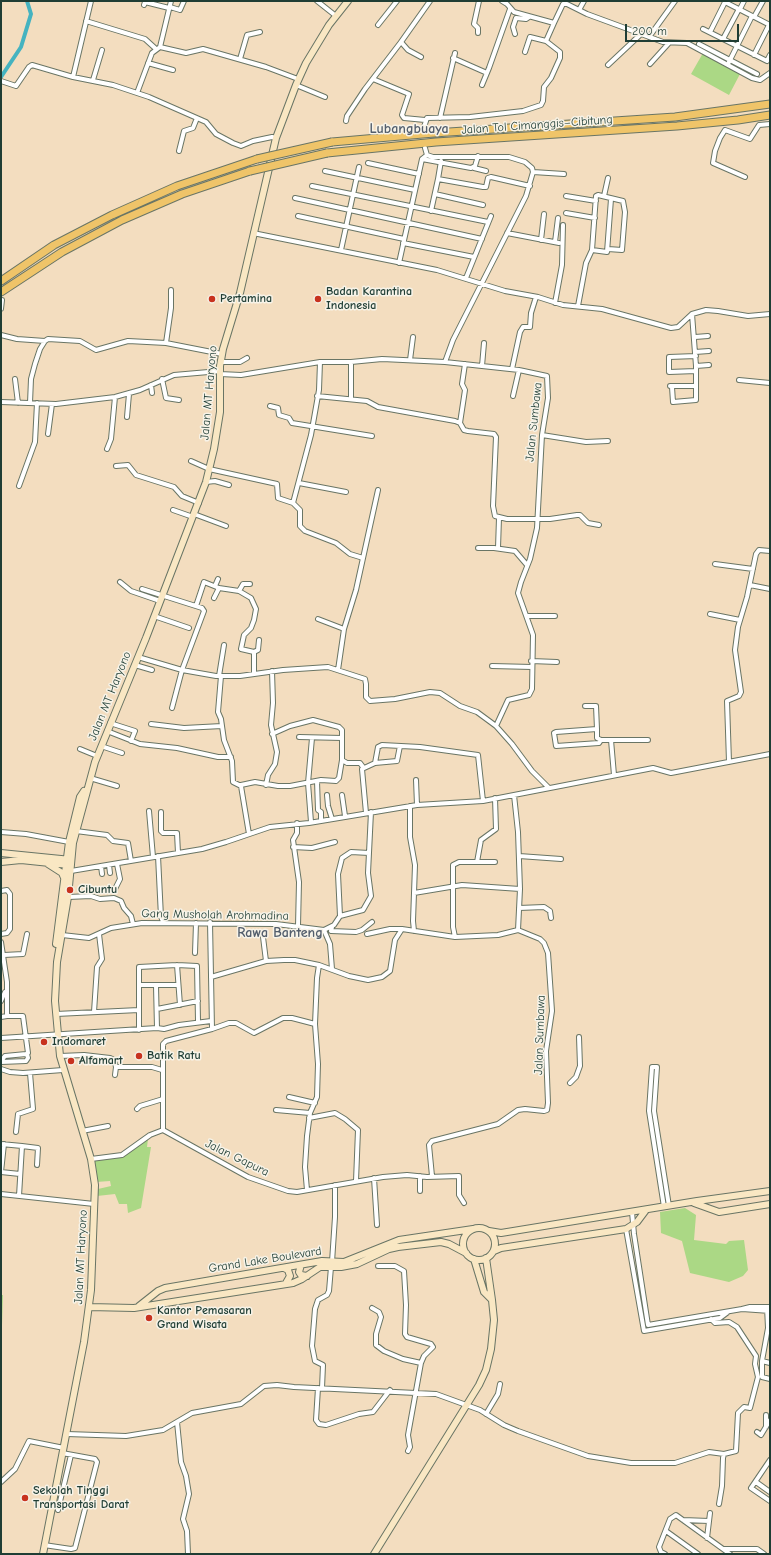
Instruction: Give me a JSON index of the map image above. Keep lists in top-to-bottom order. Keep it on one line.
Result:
{"streets":{"highway":["Jalan Tol Cimanggis–Cibitung"],"main road":["Jalan MT Haryono","Grand Lake Boulevard"],"street":["Jalan Sumbawa","Gang Musholah Arohmadina","Jalan Gapura"]},"crossings":[["Jalan MT Haryono","Jalan Sumbawa"],["Jalan MT Haryono","Gang Musholah Arohmadina"],["Jalan MT Haryono","Grand Lake Boulevard"],["Jalan Sumbawa","Jalan Gapura"]],"districts":["Lubangbuaya","Rawa Banteng"],"places":["Pertamina","Badan Karantina Indonesia","Cibuntu","Indomaret","Batik Ratu","Alfamart","Kantor Pemasaran Grand Wisata","Sekolah Tinggi Transportasi Darat"],"scale_bar":"200 m"}
